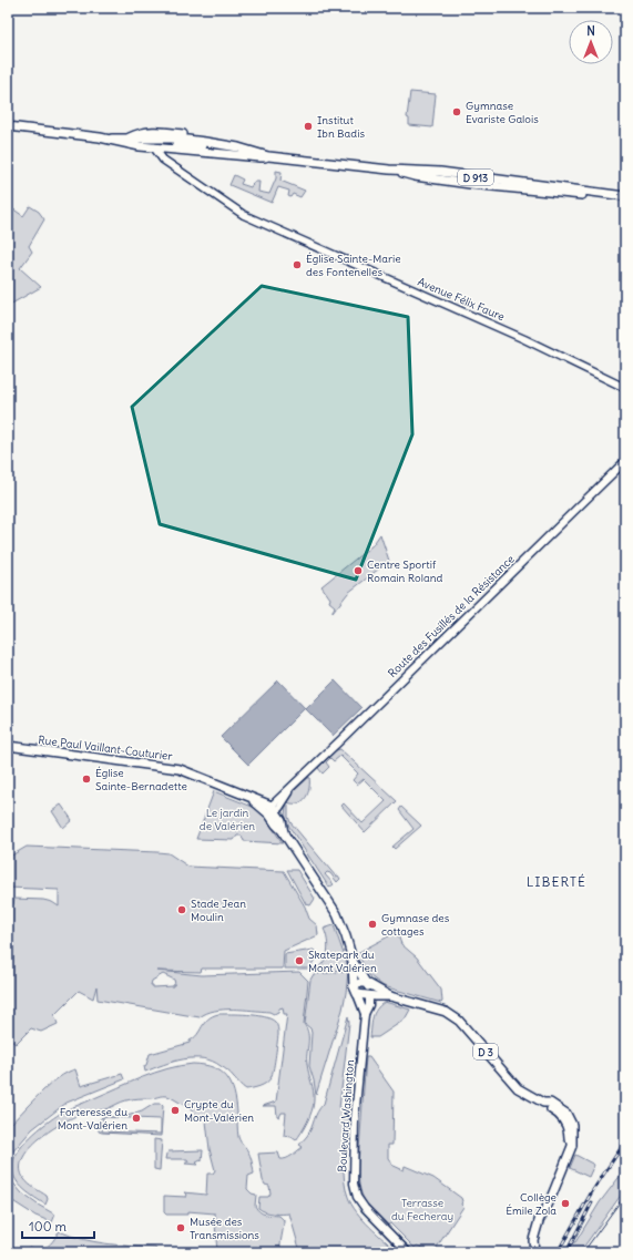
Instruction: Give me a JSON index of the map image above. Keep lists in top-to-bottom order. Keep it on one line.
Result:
{"streets":{"main road":["D 913","Rue Paul Vaillant-Couturier","D 3"],"street":["Avenue Félix Faure","Route des Fusillés de la Résistance","Boulevard Washington"]},"crossings":[["D 913","Avenue Félix Faure"],["Route des Fusillés de la Résistance","Rue Paul Vaillant-Couturier"],["D 3","Boulevard Washington"]],"districts":["LIBERTÉ"],"parks":["Le jardin de Valérien","Terrasse du Fecheray"],"places":["Gymnase Evariste Galois","Institut Ibn Badis","Église Sainte-Marie des Fontenelles","Centre Sportif Romain Roland","Église Sainte-Bernadette","Stade Jean Moulin","Gymnase des cottages","Skatepark du Mont Valérien","Crypte du Mont-Valérien","Forteresse du Mont-Valérien","Collège Émile Zola","Musée des Transmissions"],"scale_bar":"100 m","north":"top"}
